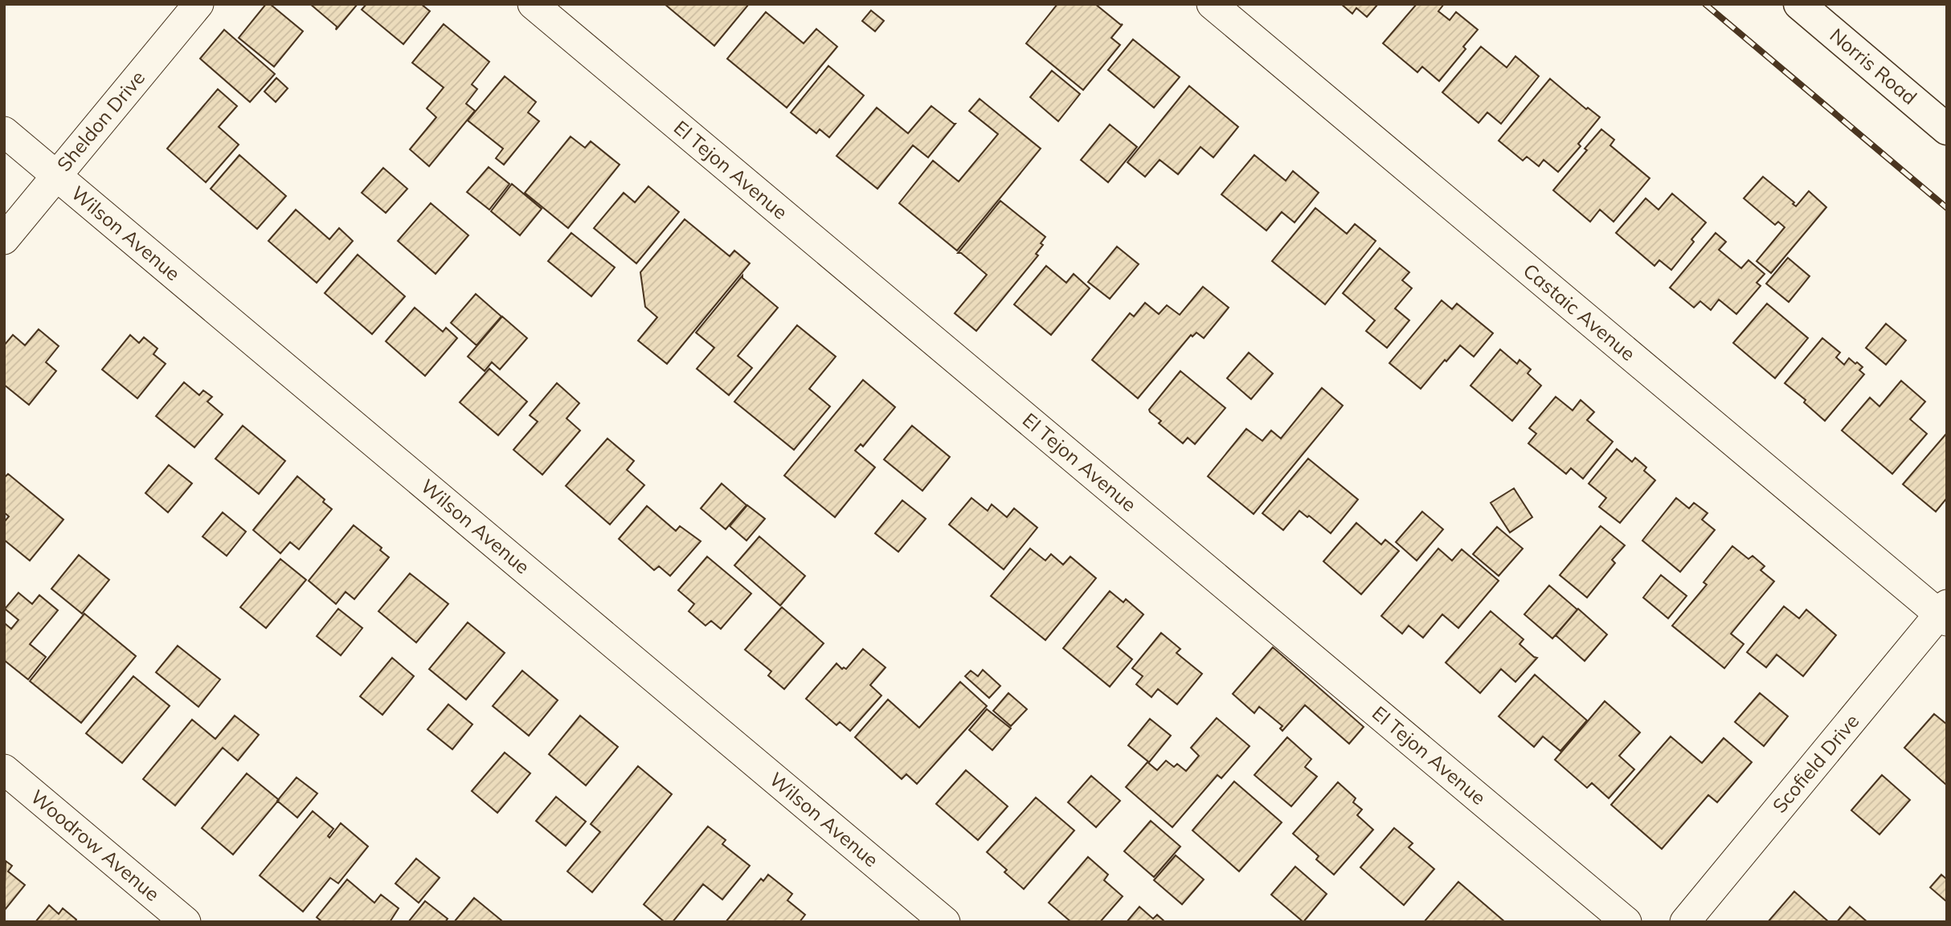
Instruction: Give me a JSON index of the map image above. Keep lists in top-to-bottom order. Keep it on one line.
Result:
{"streets":{"street":["Norris Road","Sheldon Drive","El Tejon Avenue","Wilson Avenue","Castaic Avenue","Scofield Drive","Woodrow Avenue"]},"crossings":[["Sheldon Drive","Wilson Avenue"],["Castaic Avenue","Scofield Drive"]]}
